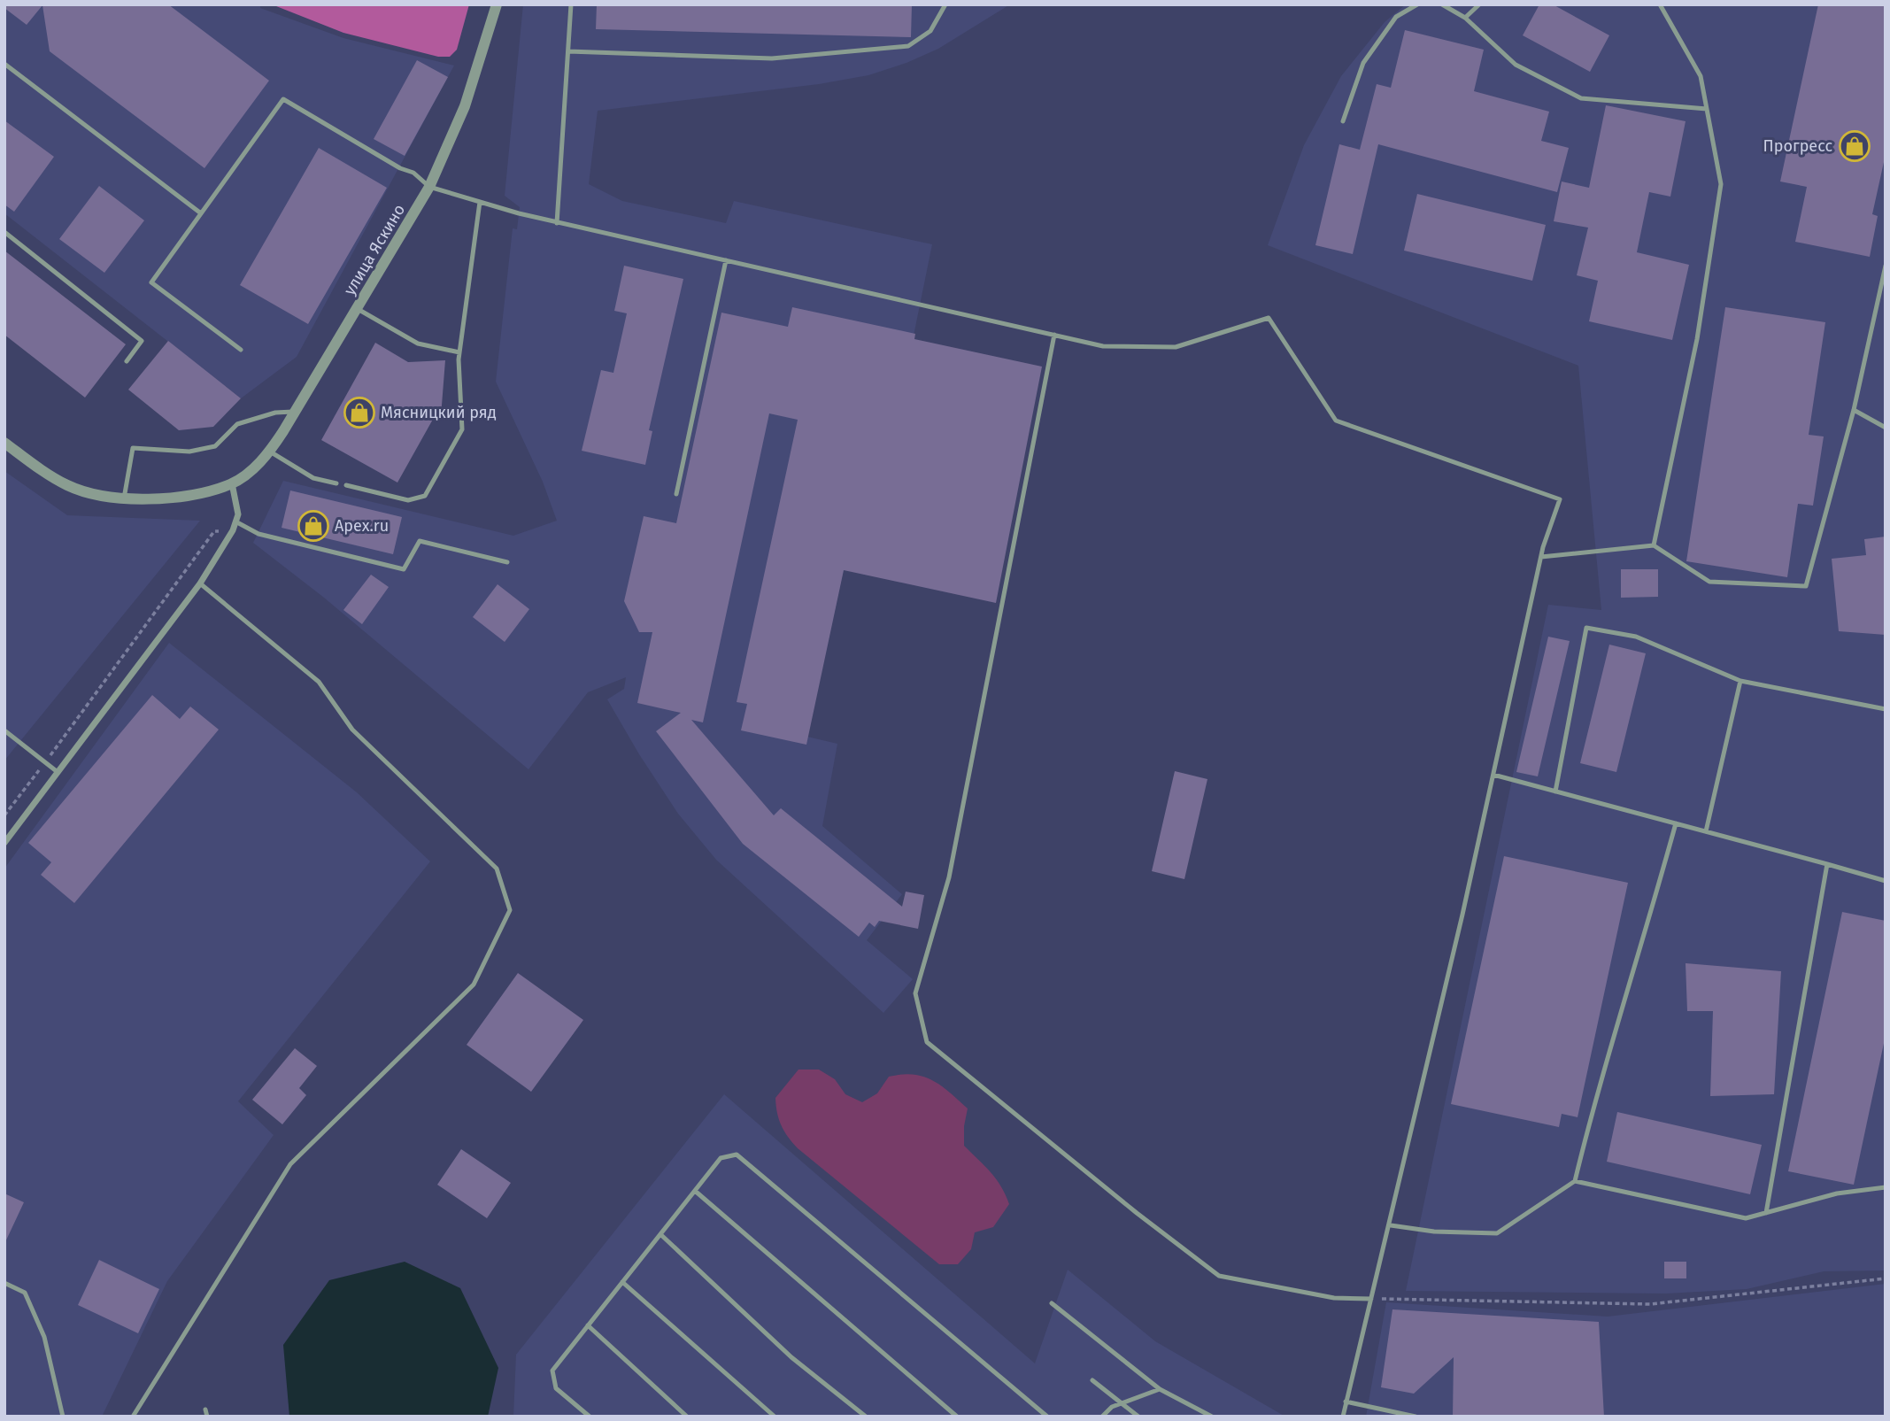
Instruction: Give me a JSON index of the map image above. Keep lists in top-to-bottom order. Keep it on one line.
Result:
{"streets":{"street":["улица Яскино"]},"places":{"shop":["Прогресс","Мясницкий ряд","Apex.ru"]}}
